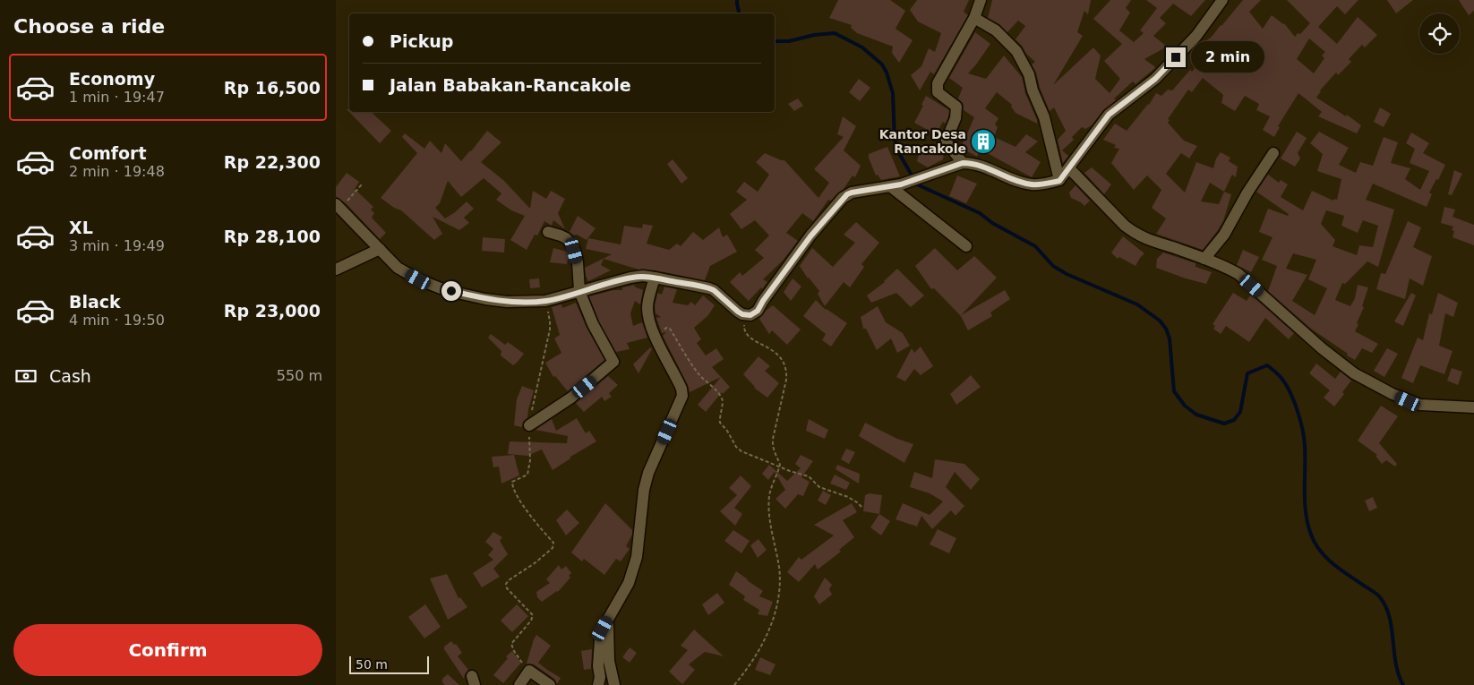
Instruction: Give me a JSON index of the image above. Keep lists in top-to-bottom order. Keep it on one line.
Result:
{"places":{"building":["Kantor Desa Rancakole"]},"scale_bar":"50 m","page":{"heading":"Choose a ride","banner":["Pickup","Jalan Babakan-Rancakole"],"bubble":"2 min","list":[{"name":"Economy","note":"1 min · 19:47","value":"Rp 16,500"},{"name":"Comfort","note":"2 min · 19:48","value":"Rp 22,300"},{"name":"XL","note":"3 min · 19:49","value":"Rp 28,100"},{"name":"Black","note":"4 min · 19:50","value":"Rp 23,000"}],"pay":["Cash","550 m"],"buttons":"Confirm","scale":"50 m"}}
